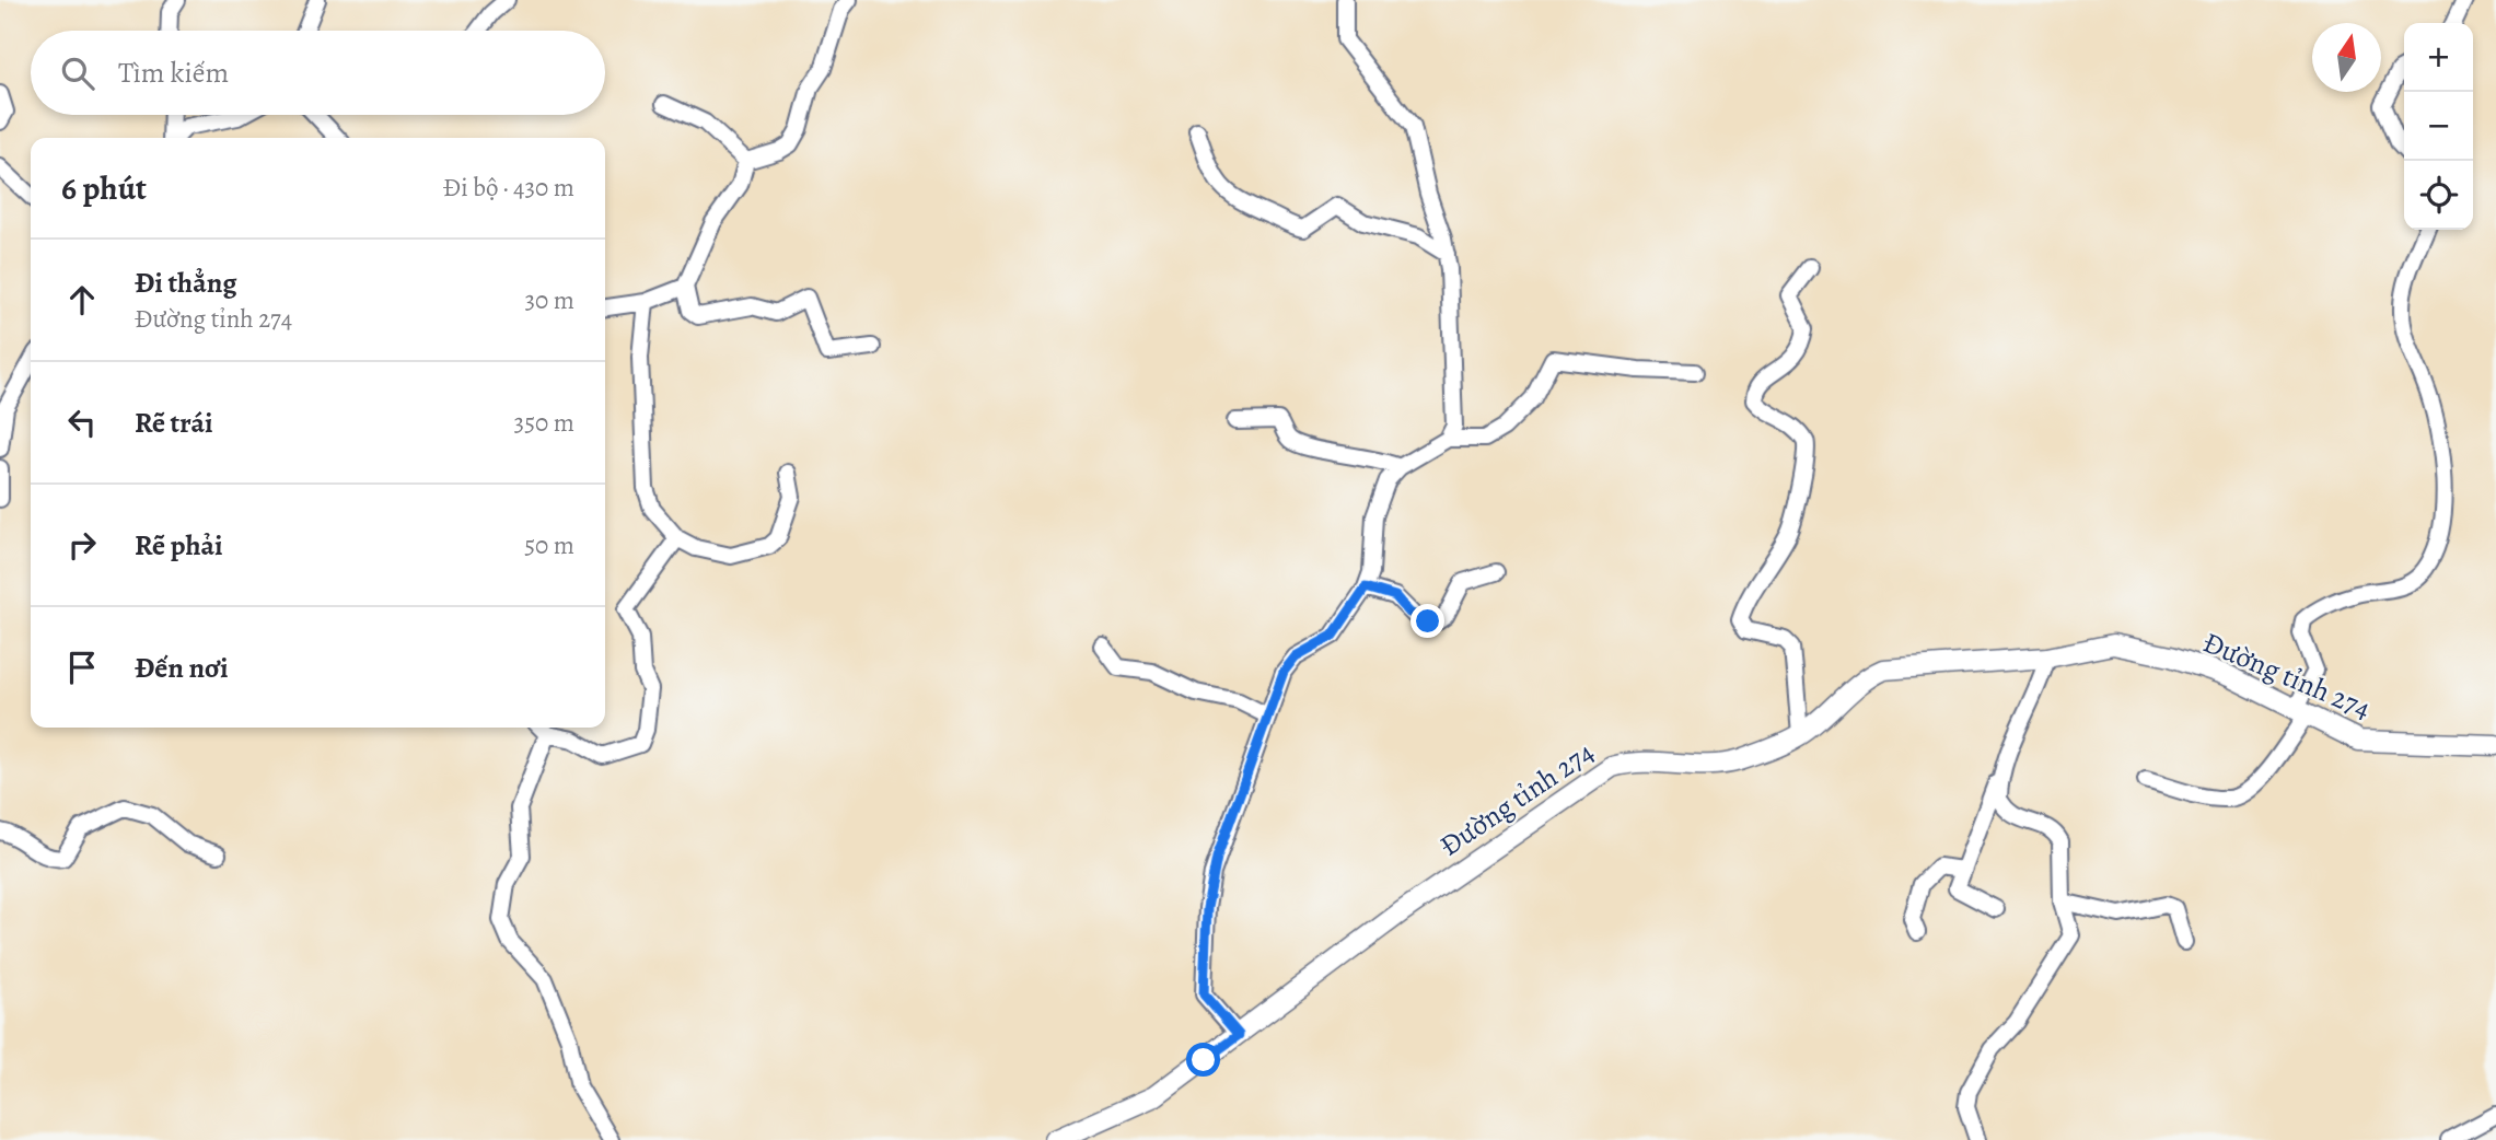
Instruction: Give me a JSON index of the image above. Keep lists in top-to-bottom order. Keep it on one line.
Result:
{"streets":{"main road":["Đường tỉnh 274"]},"north":"top","page":{"map_buttons":["+","−"],"search":"Tìm kiếm","heading":["6 phút","Đi bộ · 430 m"],"list":[["Đi thẳng","Đường tỉnh 274","30 m"],["Rẽ trái","350 m"],["Rẽ phải","50 m"],"Đến nơi"]}}
